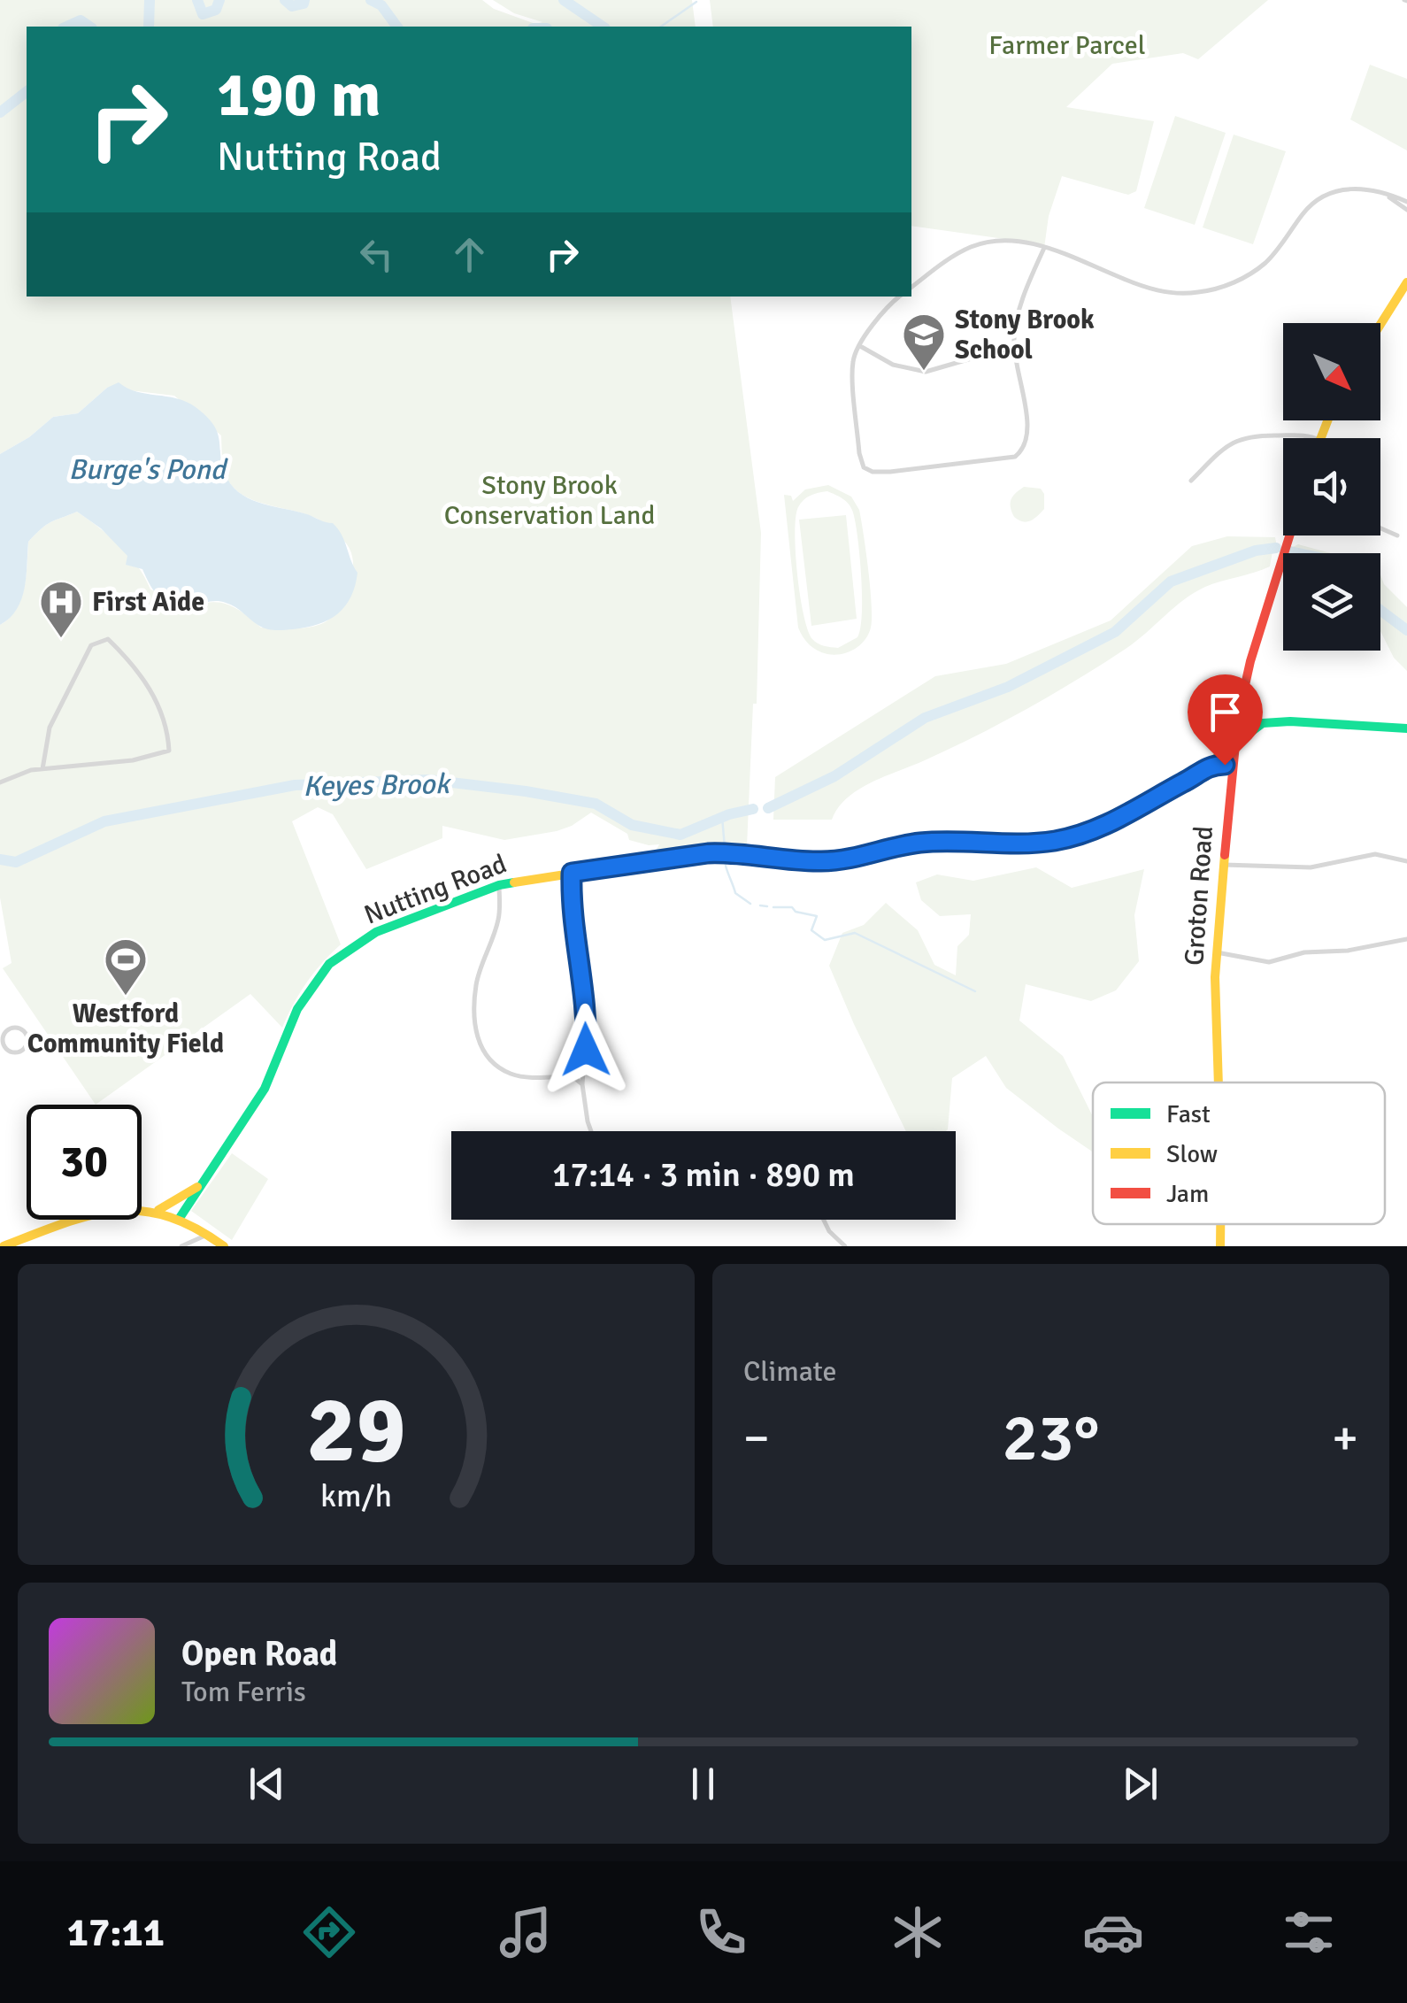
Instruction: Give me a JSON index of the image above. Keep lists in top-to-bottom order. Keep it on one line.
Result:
{"streets":{"street":["Nutting Road","Groton Road"]},"crossings":[["Nutting Road","Groton Road"]],"water":["Burge's Pond","Keyes Brook"],"parks":["Farmer Parcel","Stony Brook Conservation Land"],"places":{"school or university":["Stony Brook School"],"hospital":["First Aide"],"sports":["Westford Community Field"]},"legend":["Fast","Slow","Jam"],"north":"bottom right","page":{"turn":["190 m","Nutting Road"],"limit":"30","trip":"17:14 · 3 min · 890 m","tile":"Climate","heat":["−","23°","+"],"song":["Open Road","Tom Ferris"],"tabs":"17:11","gauge":["29","km/h"]}}
